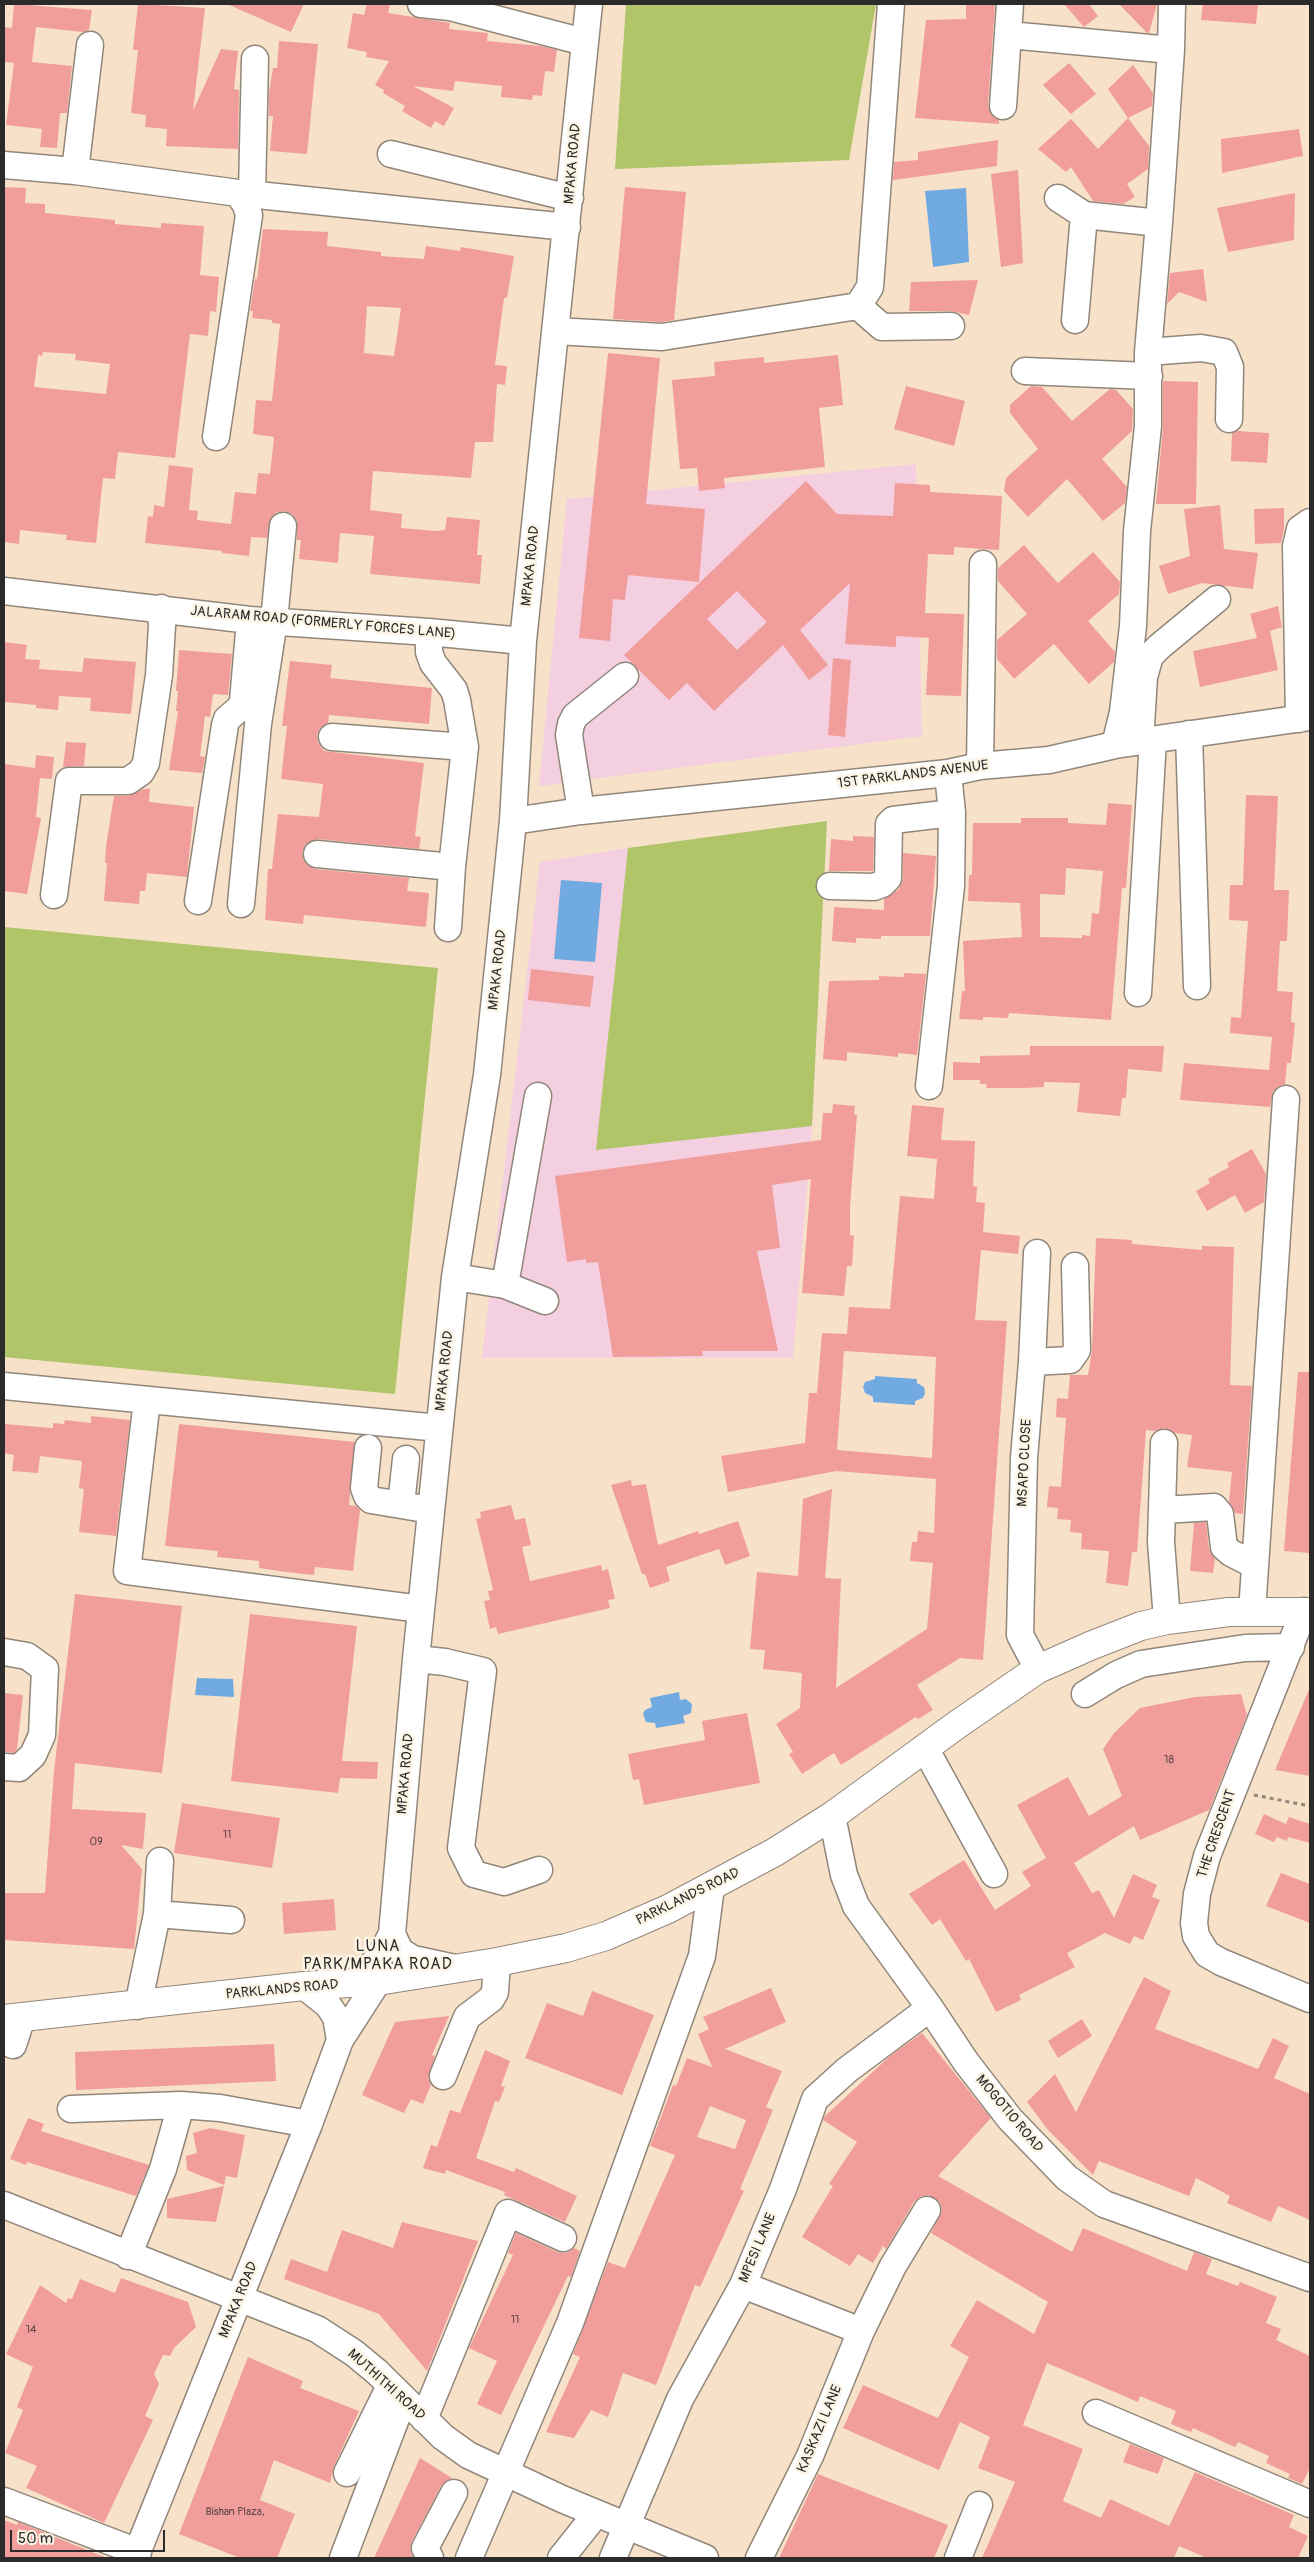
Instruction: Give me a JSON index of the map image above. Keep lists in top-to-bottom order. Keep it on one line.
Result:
{"streets":{"main road":["PARKLANDS ROAD"],"street":["MPAKA ROAD","JALARAM ROAD (FORMERLY FORCES LANE)","1ST PARKLANDS AVENUE","MSAPO CLOSE","THE CRESCENT","MOGOTIO ROAD","MPESI LANE","MUTHITHI ROAD","KASKAZI LANE"]},"crossings":[["MPAKA ROAD","JALARAM ROAD (FORMERLY FORCES LANE)"],["MPAKA ROAD","1ST PARKLANDS AVENUE"],["MPAKA ROAD","PARKLANDS ROAD"],["MPAKA ROAD","MUTHITHI ROAD"],["MSAPO CLOSE","PARKLANDS ROAD"],["THE CRESCENT","PARKLANDS ROAD"],["PARKLANDS ROAD","MOGOTIO ROAD"],["MOGOTIO ROAD","MPESI LANE"],["MPESI LANE","MUTHITHI ROAD"]],"districts":["LUNA PARK/MPAKA ROAD"],"house_numbers":["18","11","09","11","14","Bishan Plaza,"],"scale_bar":"50 m"}
